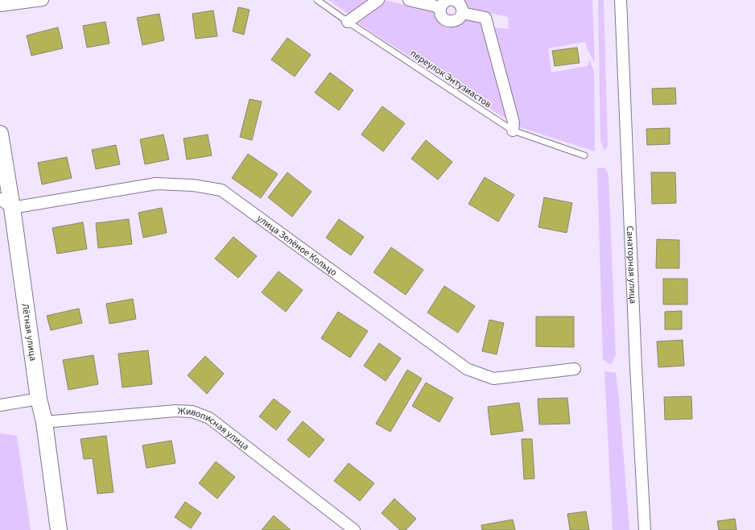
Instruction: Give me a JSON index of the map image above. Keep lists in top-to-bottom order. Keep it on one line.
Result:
{"streets":{"street":["улица Зелёное Кольцо","Санаторная улица","Лётная улица","Живописная улица"],"lane":["переулок Энтузиастов"]},"crossings":[["улица Зелёное Кольцо","Лётная улица"],["Лётная улица","Живописная улица"]]}
